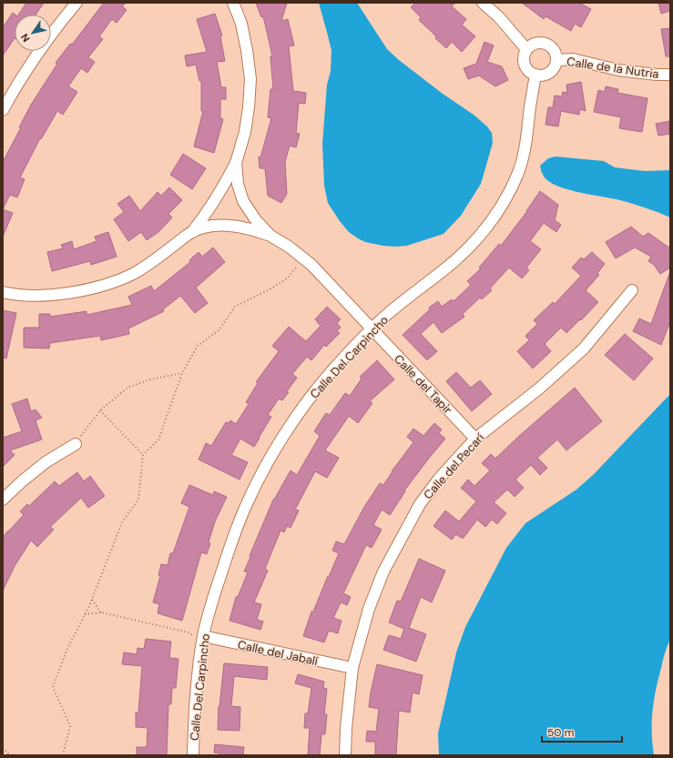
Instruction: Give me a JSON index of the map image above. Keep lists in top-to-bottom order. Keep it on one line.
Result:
{"streets":{"street":["Calle de la Nutria","Calle Del Carpincho","Calle del Tapir","Calle del Pecarí","Calle del Jabalí"]},"crossings":[["Calle de la Nutria","Calle Del Carpincho"],["Calle Del Carpincho","Calle del Tapir"],["Calle Del Carpincho","Calle del Jabalí"],["Calle del Tapir","Calle del Pecarí"],["Calle del Pecarí","Calle del Jabalí"]],"scale_bar":"50 m","north":"bottom left"}
